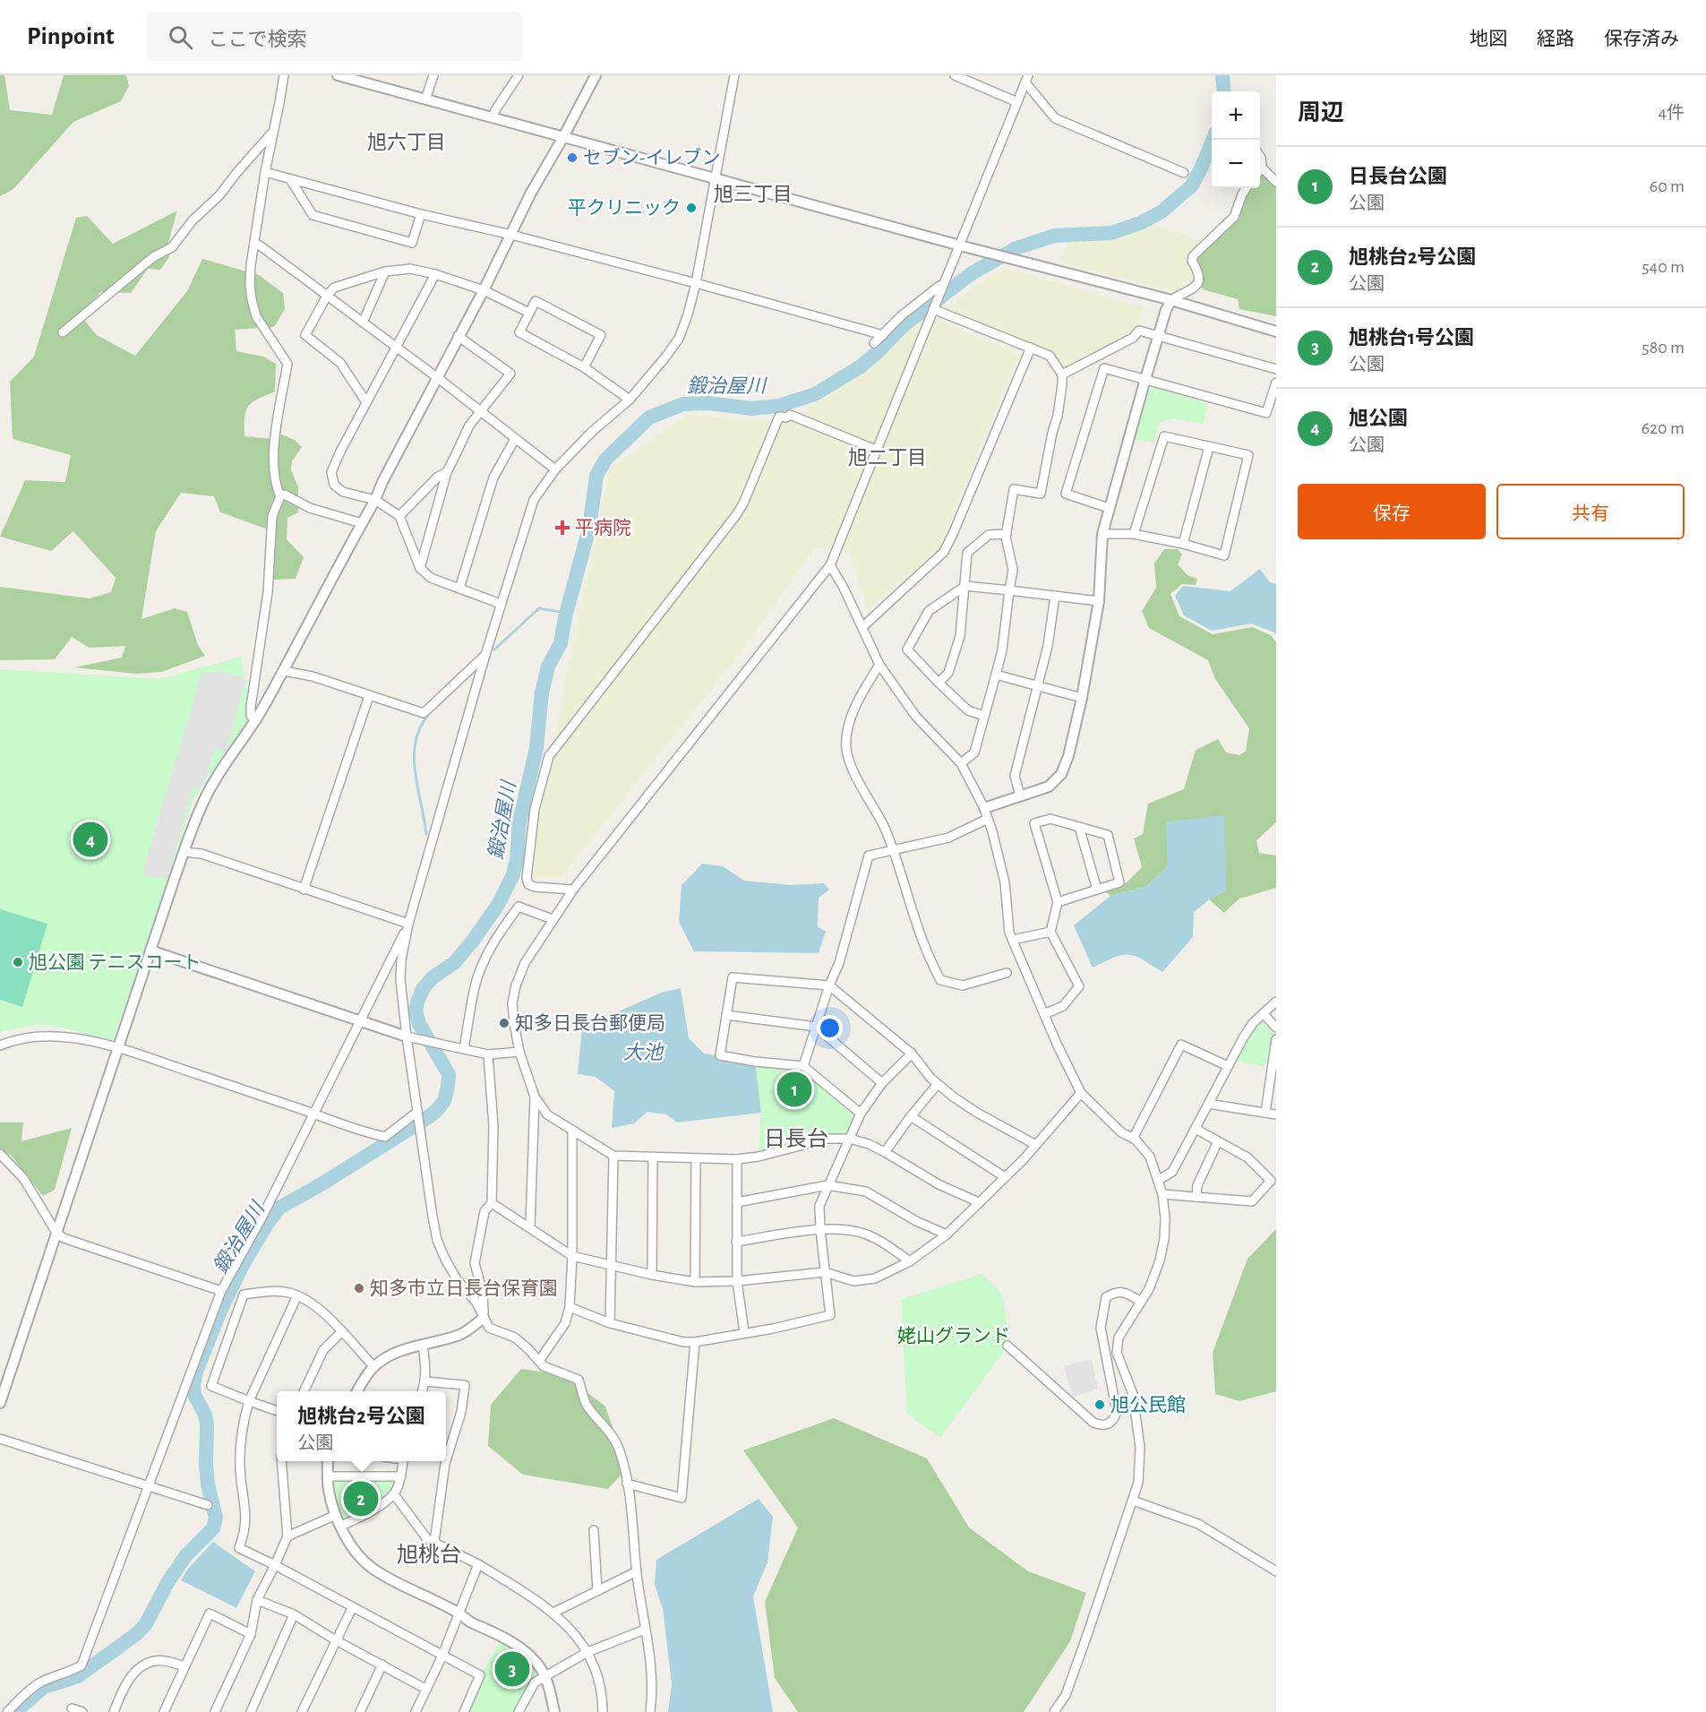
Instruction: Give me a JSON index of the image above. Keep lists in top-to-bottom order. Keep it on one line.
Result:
{"districts":["旭六丁目","旭三丁目","旭二丁目","日長台","旭桃台"],"water":["鍛治屋川","大池"],"parks":["姥山グランド"],"places":{"other":["セブン-イレブン","平クリニック","旭公園 テニスコート","知多日長台郵便局","知多市立日長台保育園","旭公民館"],"health":["平病院"]},"page":{"header":"Pinpoint","search":"ここで検索","nav":["地図","経路","保存済み"],"heading":["周辺","4件"],"map_buttons":["+","−"],"list":[{"mark":"1","name":"日長台公園","note":"公園","value":"60 m"},{"mark":"2","name":"旭桃台2号公園","note":"公園","value":"540 m"},{"mark":"3","name":"旭桃台1号公園","note":"公園","value":"580 m"},{"mark":"4","name":"旭公園","note":"公園","value":"620 m"}],"buttons":["保存","共有"],"pins":["4","1","2","3"],"popup":["旭桃台2号公園","公園"]}}
